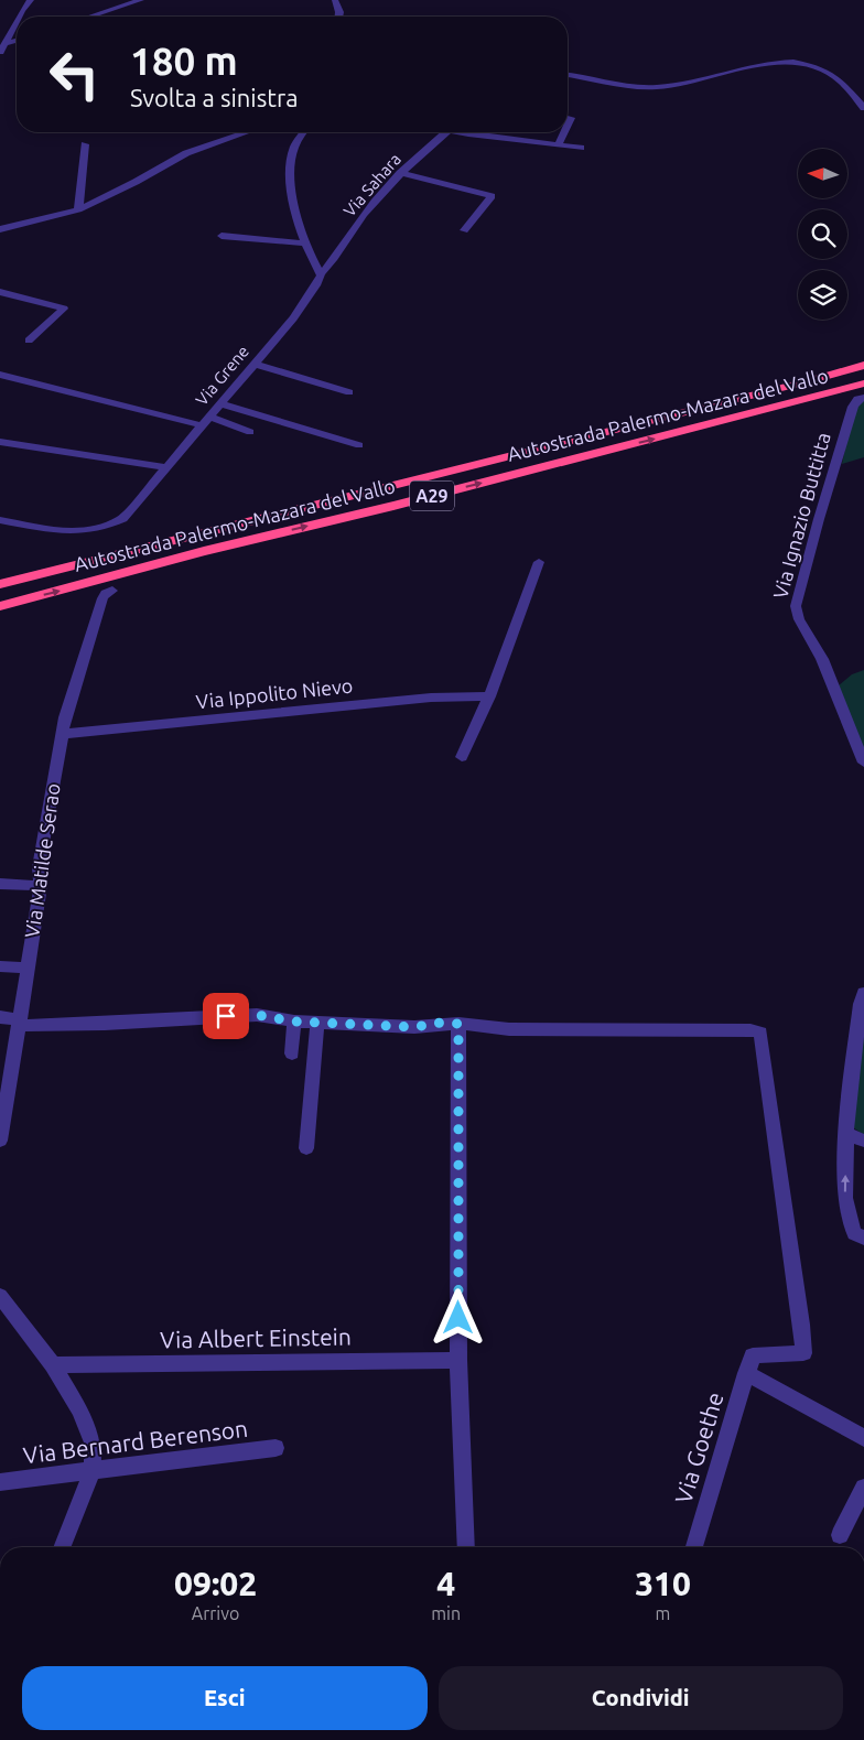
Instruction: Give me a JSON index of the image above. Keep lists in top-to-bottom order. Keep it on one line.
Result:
{"streets":{"highway":["Autostrada Palermo-Mazara del Vallo","A29"],"street":["Via Sahara","Via Grene","Via Ignazio Buttitta","Via Ippolito Nievo","Via Matilde Serao","Via Albert Einstein","Via Bernard Berenson","Via Goethe"]},"crossings":[["Via Ippolito Nievo","Via Matilde Serao"]],"north":"left","page":{"turn":["180 m","Svolta a sinistra"],"eta":["09:02","Arrivo","4","min","310","m"],"buttons":["Esci","Condividi"]}}
